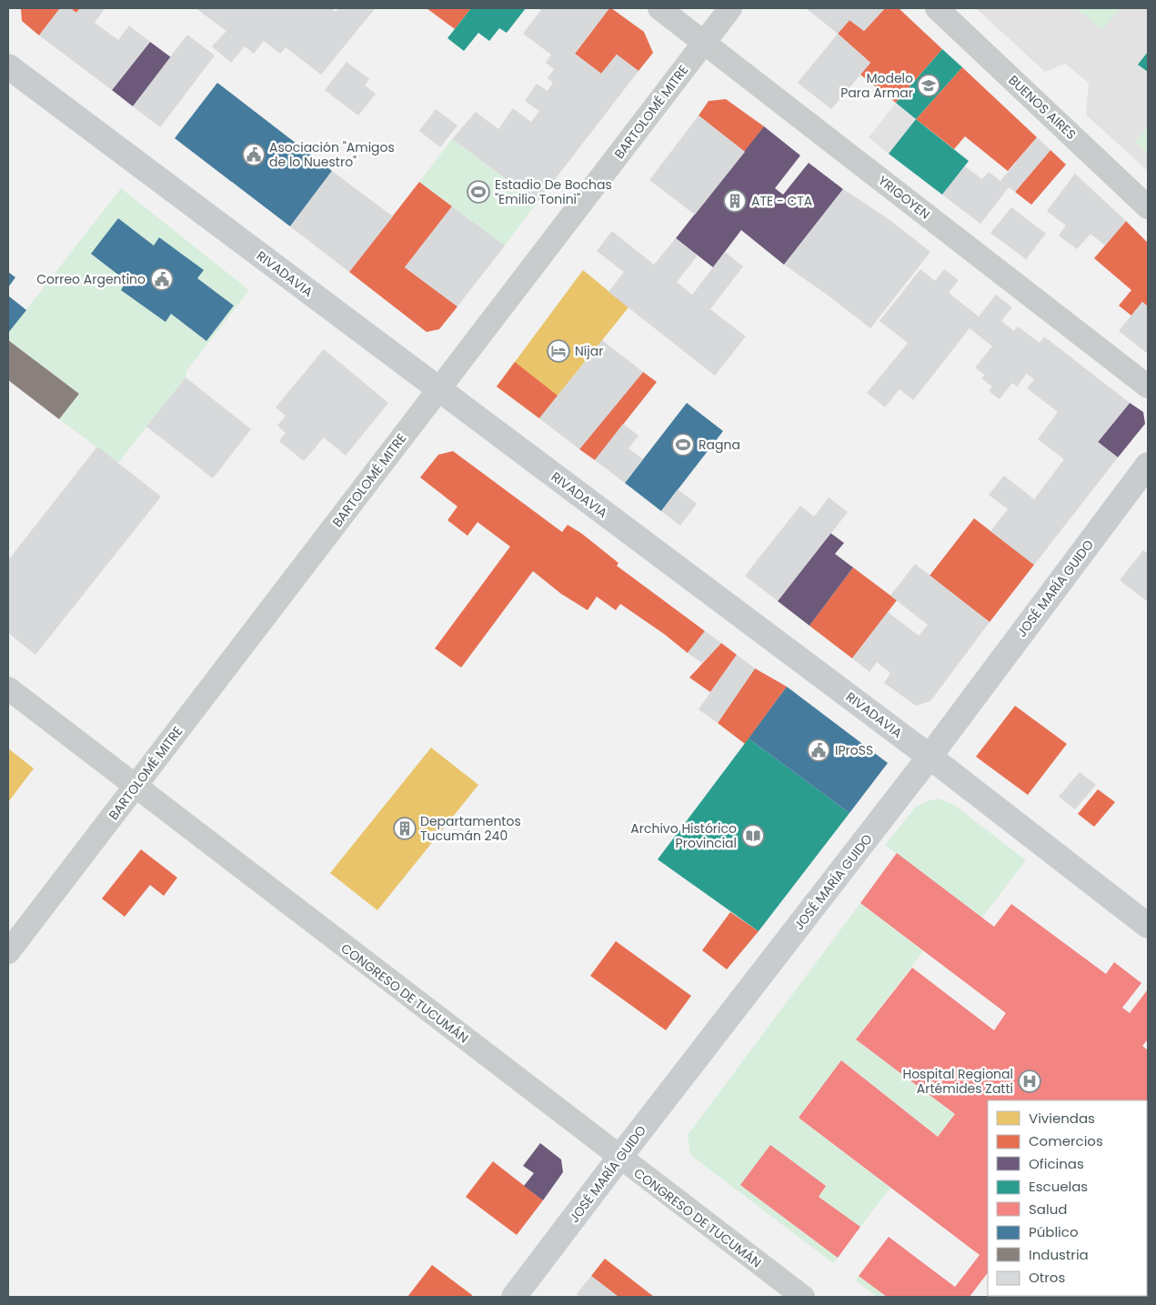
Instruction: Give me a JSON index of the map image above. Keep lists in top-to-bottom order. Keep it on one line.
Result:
{"streets":{"main road":["RIVADAVIA","JOSÉ MARÍA GUIDO"],"street":["BUENOS AIRES","BARTOLOMÉ MITRE","YRIGOYEN","CONGRESO DE TUCUMÁN"]},"crossings":[["BARTOLOMÉ MITRE","YRIGOYEN"],["BARTOLOMÉ MITRE","RIVADAVIA"],["BARTOLOMÉ MITRE","CONGRESO DE TUCUMÁN"],["RIVADAVIA","JOSÉ MARÍA GUIDO"],["JOSÉ MARÍA GUIDO","CONGRESO DE TUCUMÁN"]],"places":{"school or university":["Modelo Para Armar"],"public building":["Asociación \"Amigos de lo Nuestro\"","Correo Argentino","IProSS"],"sports":["Estadio De Bochas \"Emilio Tonini\"","Ragna"],"building":["ATE - CTA","Departamentos Tucumán 240"],"hotel":["Níjar"],"library":["Archivo Histórico Provincial"],"hospital":["Hospital Regional Artémides Zatti"]},"legend":["Viviendas","Comercios","Oficinas","Escuelas","Salud","Público","Industria","Otros"]}
